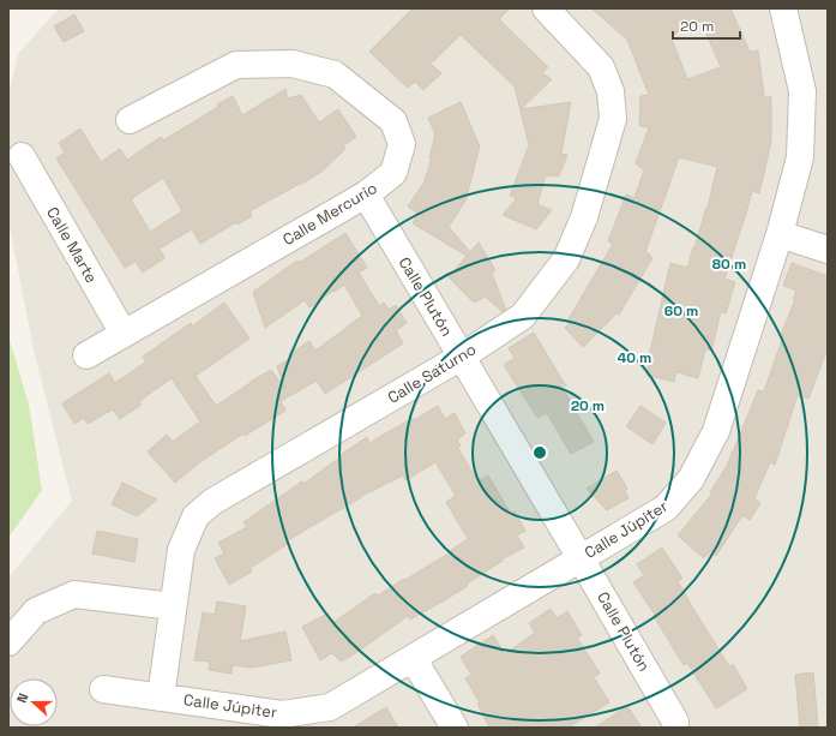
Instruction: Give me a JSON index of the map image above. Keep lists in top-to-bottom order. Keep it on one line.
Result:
{"streets":{"street":["Calle Mercurio","Calle Marte","Calle Plutón","Calle Saturno","Calle Júpiter"]},"crossings":[["Calle Mercurio","Calle Marte"],["Calle Mercurio","Calle Plutón"],["Calle Plutón","Calle Saturno"],["Calle Plutón","Calle Júpiter"],["Calle Saturno","Calle Júpiter"]],"scale_bar":"20 m","north":"left","rings":["80 m","60 m","40 m","20 m"]}
